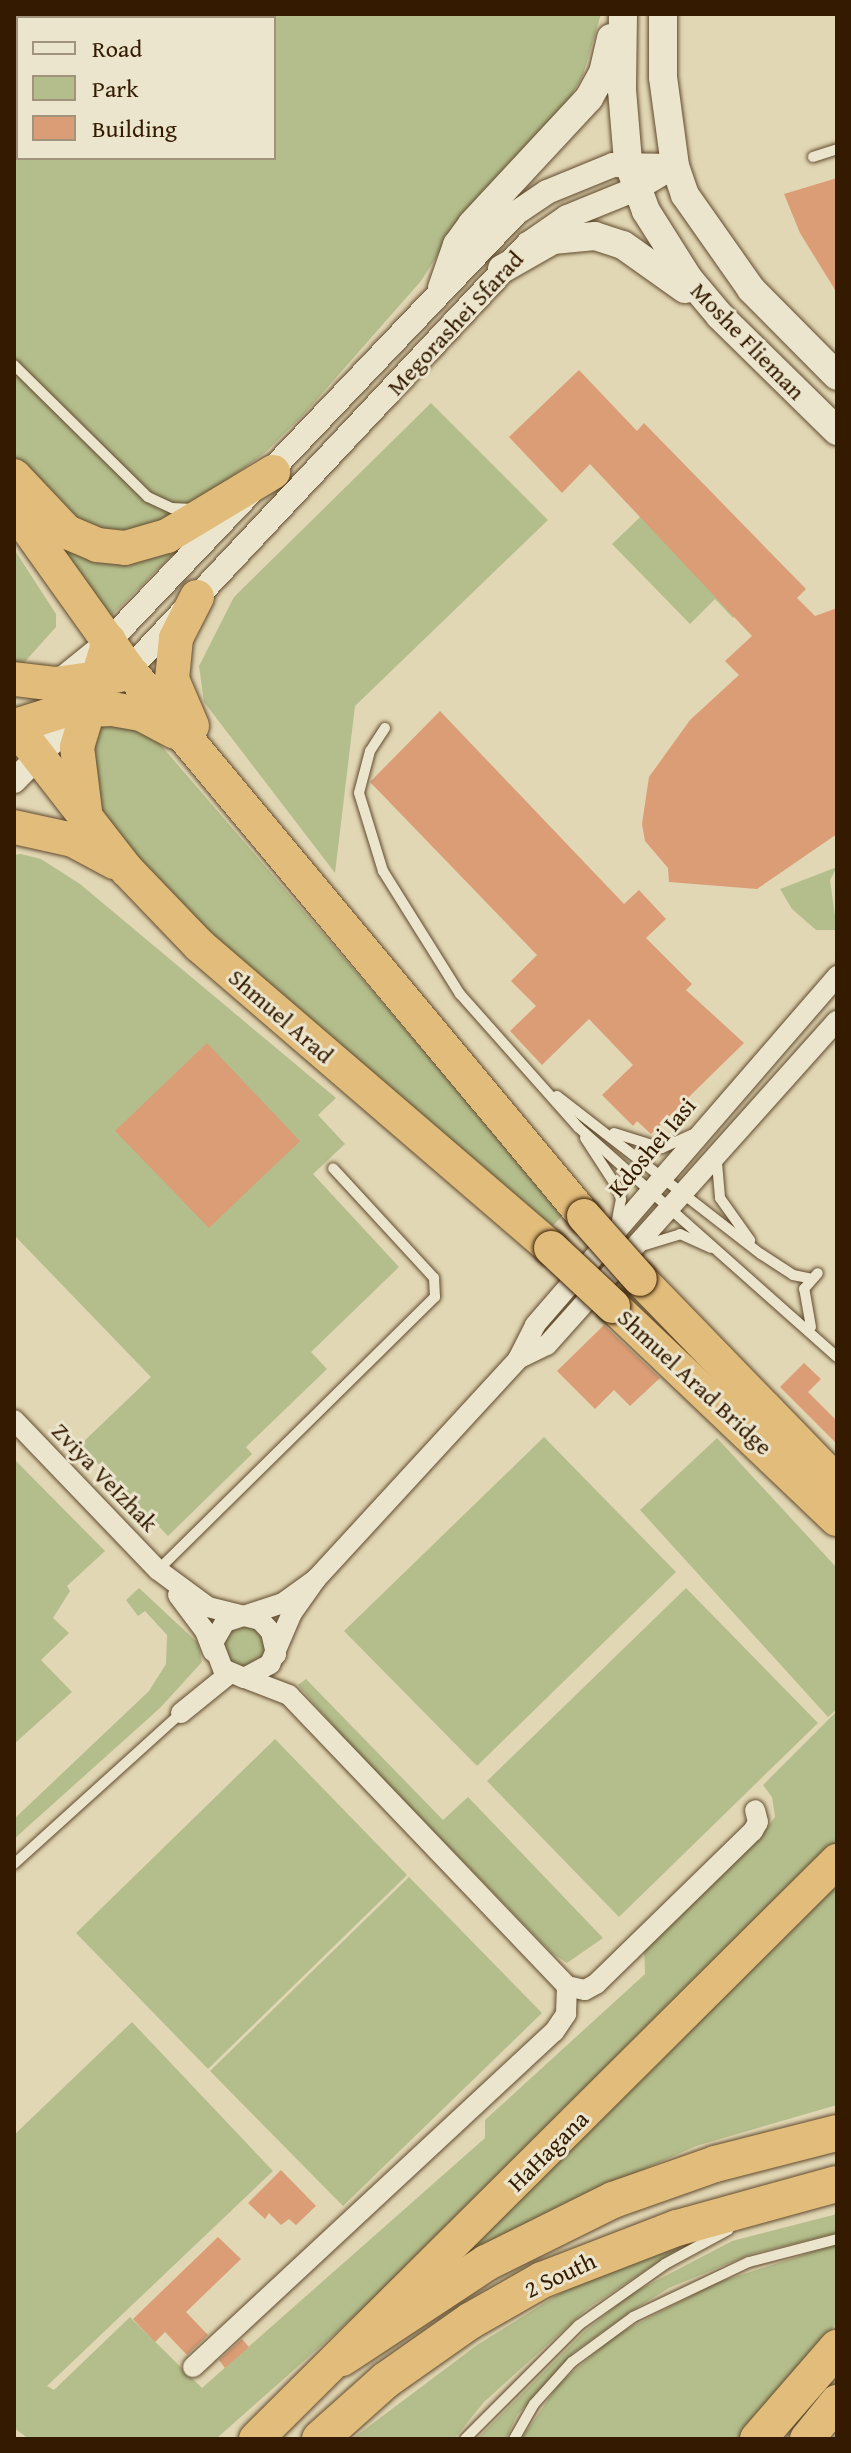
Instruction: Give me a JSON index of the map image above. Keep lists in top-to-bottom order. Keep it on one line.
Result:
{"streets":{"highway":["Shmuel Arad","Shmuel Arad Bridge","HaHagana","2 South"],"main road":["Moshe Flieman"],"street":["Megorashei Sfarad","Kdoshei Iasi","Zviya VeIzhak"]},"crossings":[["Megorashei Sfarad","Moshe Flieman"],["Megorashei Sfarad","Shmuel Arad"],["Shmuel Arad","Shmuel Arad Bridge"],["Kdoshei Iasi","Shmuel Arad Bridge"],["Kdoshei Iasi","Zviya VeIzhak"],["HaHagana","2 South"]],"legend":["Road","Park","Building"]}
